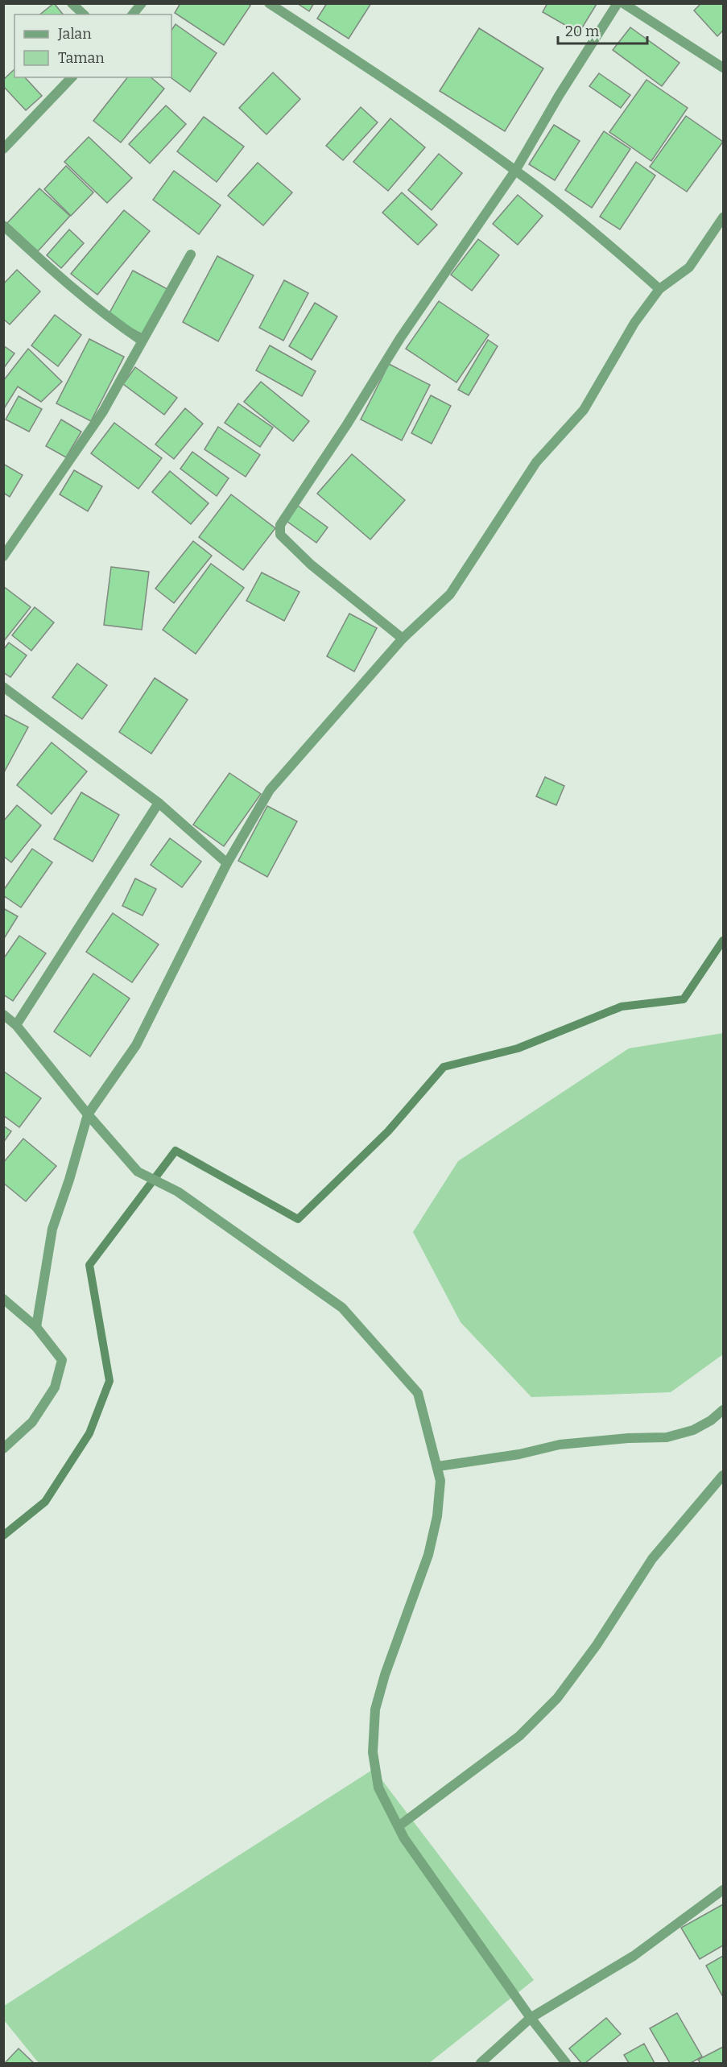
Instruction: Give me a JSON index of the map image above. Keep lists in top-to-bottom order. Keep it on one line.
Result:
{"legend":["Jalan","Taman"],"scale_bar":"20 m"}
